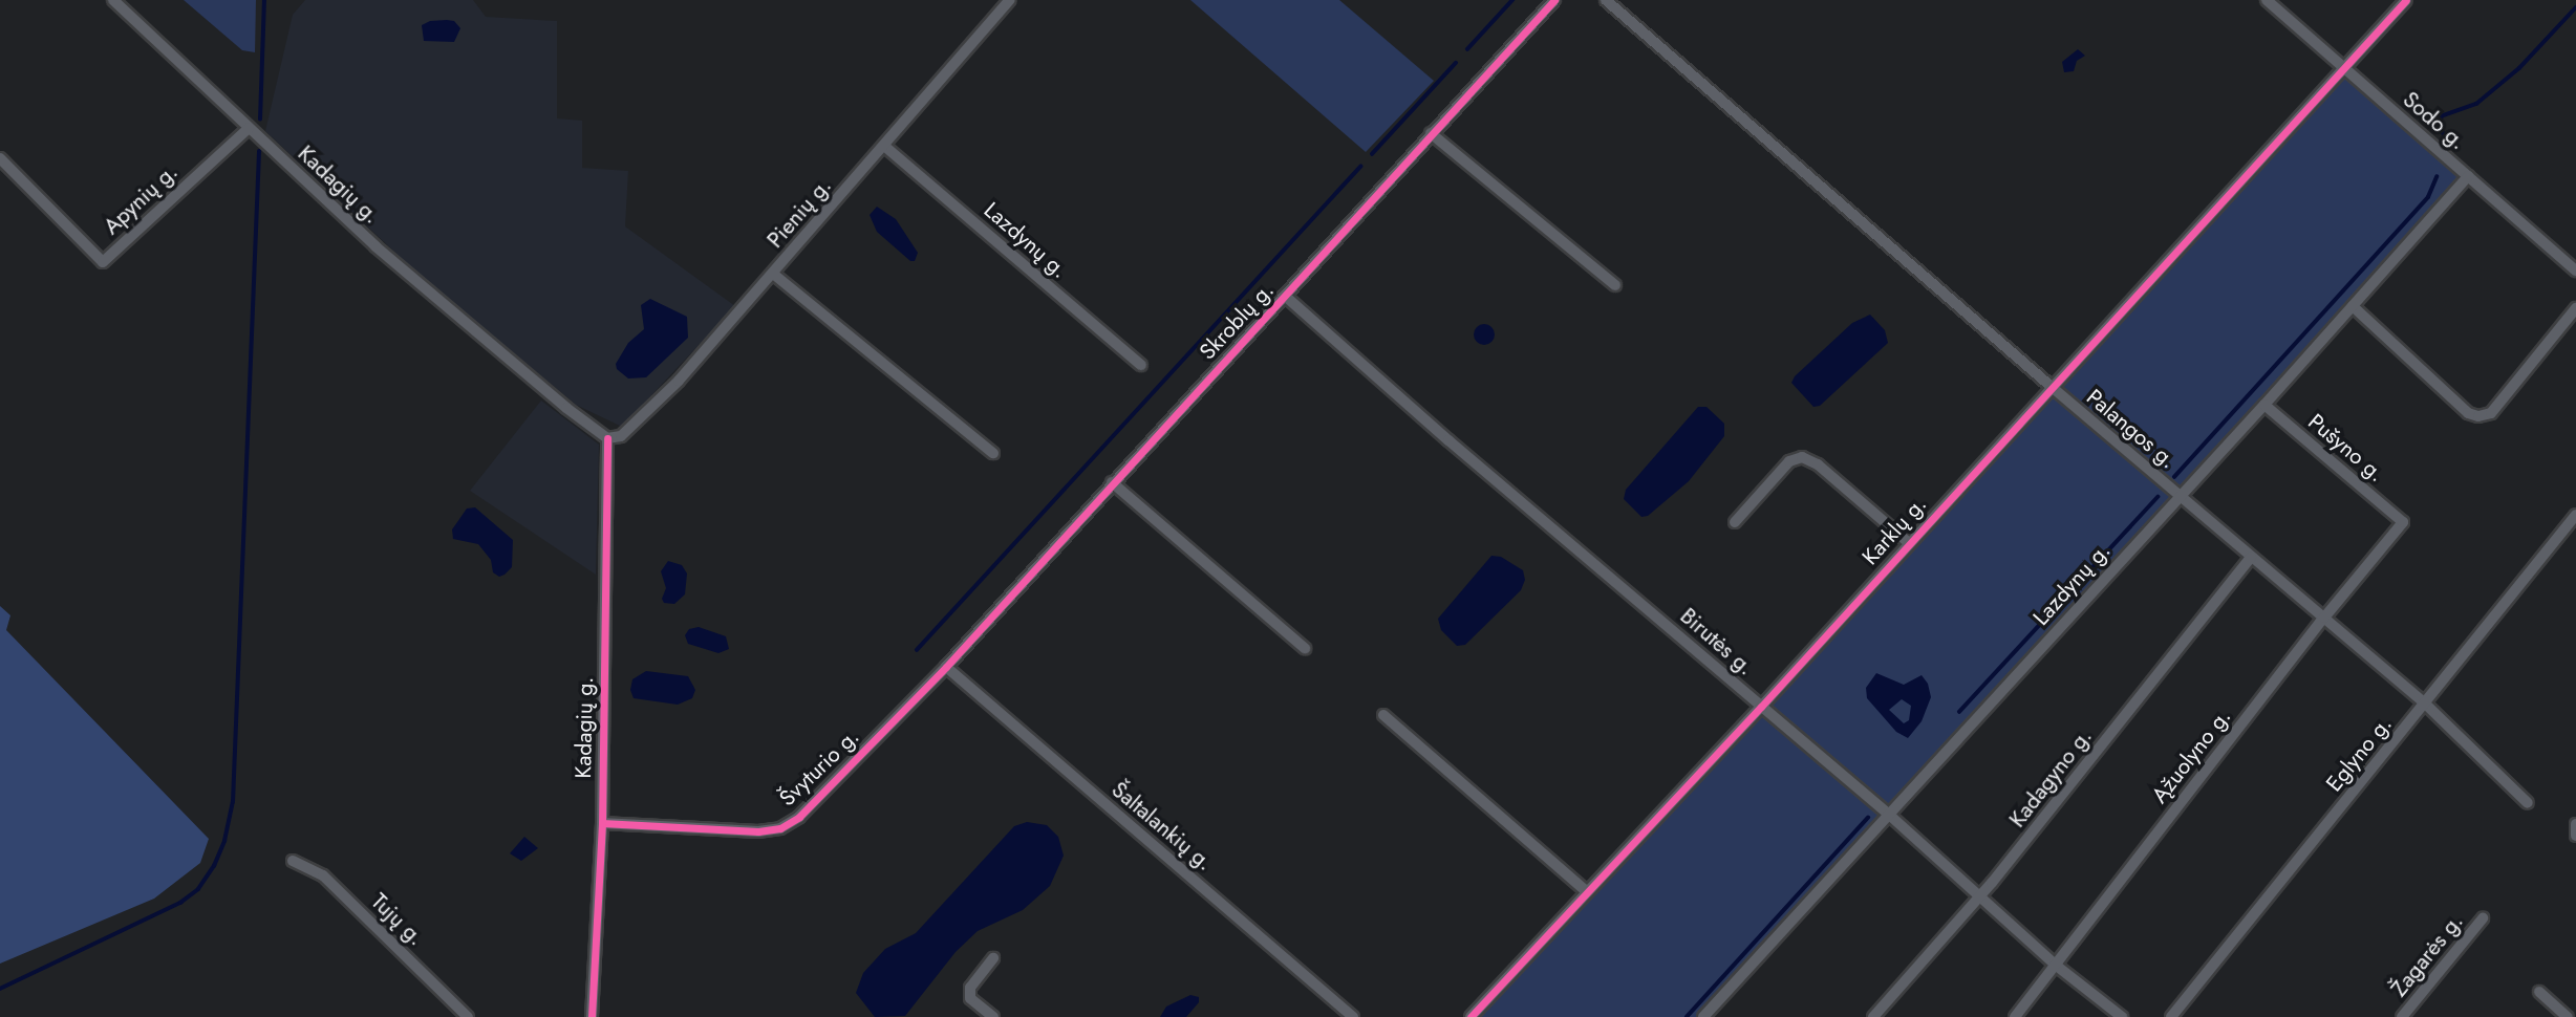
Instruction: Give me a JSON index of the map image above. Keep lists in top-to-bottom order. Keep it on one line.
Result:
{"streets":{"street":["Sodo g.","Kadagių g.","Apynių g.","Pienių g.","Lazdynų g.","Skroblų g.","Palangos g.","Pušyno g.","Karklų g.","Birutės g.","Eglyno g.","Ąžuolyno g.","Švyturio g.","Kadagyno g.","Šaltalankių g.","Tujų g.","Žagarės g."]},"crossings":[["Sodo g.","Lazdynų g."],["Sodo g.","Karklų g."],["Kadagių g.","Apynių g."],["Kadagių g.","Pienių g."],["Kadagių g.","Švyturio g."],["Pienių g.","Lazdynų g."],["Lazdynų g.","Palangos g."],["Lazdynų g.","Pušyno g."],["Lazdynų g.","Birutės g."],["Skroblų g.","Birutės g."],["Skroblų g.","Švyturio g."],["Skroblų g.","Šaltalankių g."],["Palangos g.","Karklų g."],["Palangos g.","Eglyno g."],["Palangos g.","Ąžuolyno g."],["Palangos g.","Kadagyno g."],["Pušyno g.","Ąžuolyno g."],["Karklų g.","Birutės g."],["Birutės g.","Ąžuolyno g."],["Birutės g.","Kadagyno g."],["Švyturio g.","Šaltalankių g."]]}
